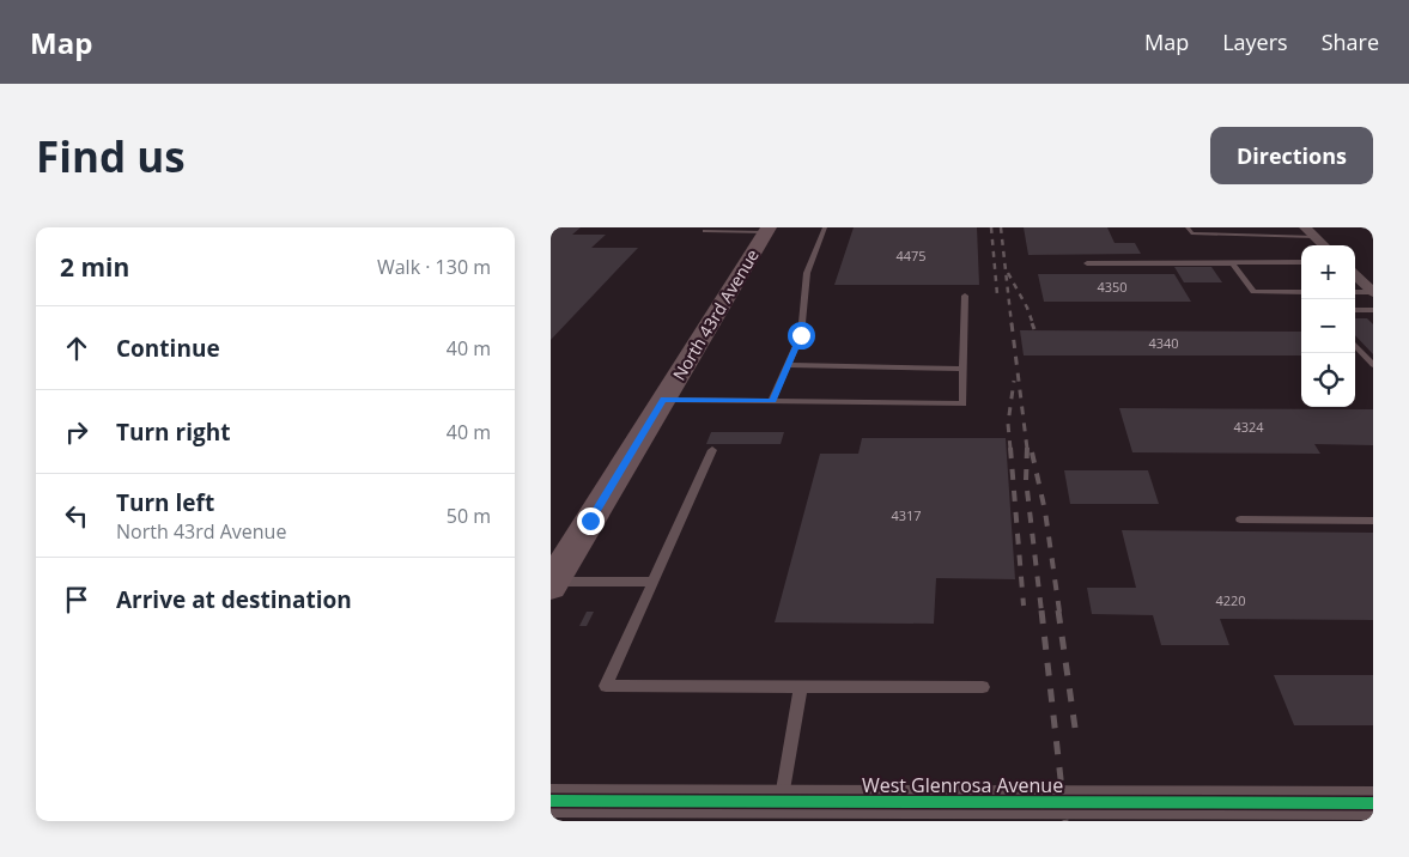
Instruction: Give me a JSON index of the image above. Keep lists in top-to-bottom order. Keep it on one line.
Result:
{"streets":{"main road":["North 43rd Avenue"],"street":["West Glenrosa Avenue"]},"house_numbers":["4475","4350","4340","4324","4317","4220"],"page":{"header":"Map","nav":["Map","Layers","Share"],"buttons":"Directions","title":"Find us","heading":["2 min","Walk · 130 m"],"map_buttons":["+","−"],"list":[["Continue","40 m"],["Turn right","40 m"],["Turn left","North 43rd Avenue","50 m"],"Arrive at destination"]}}
